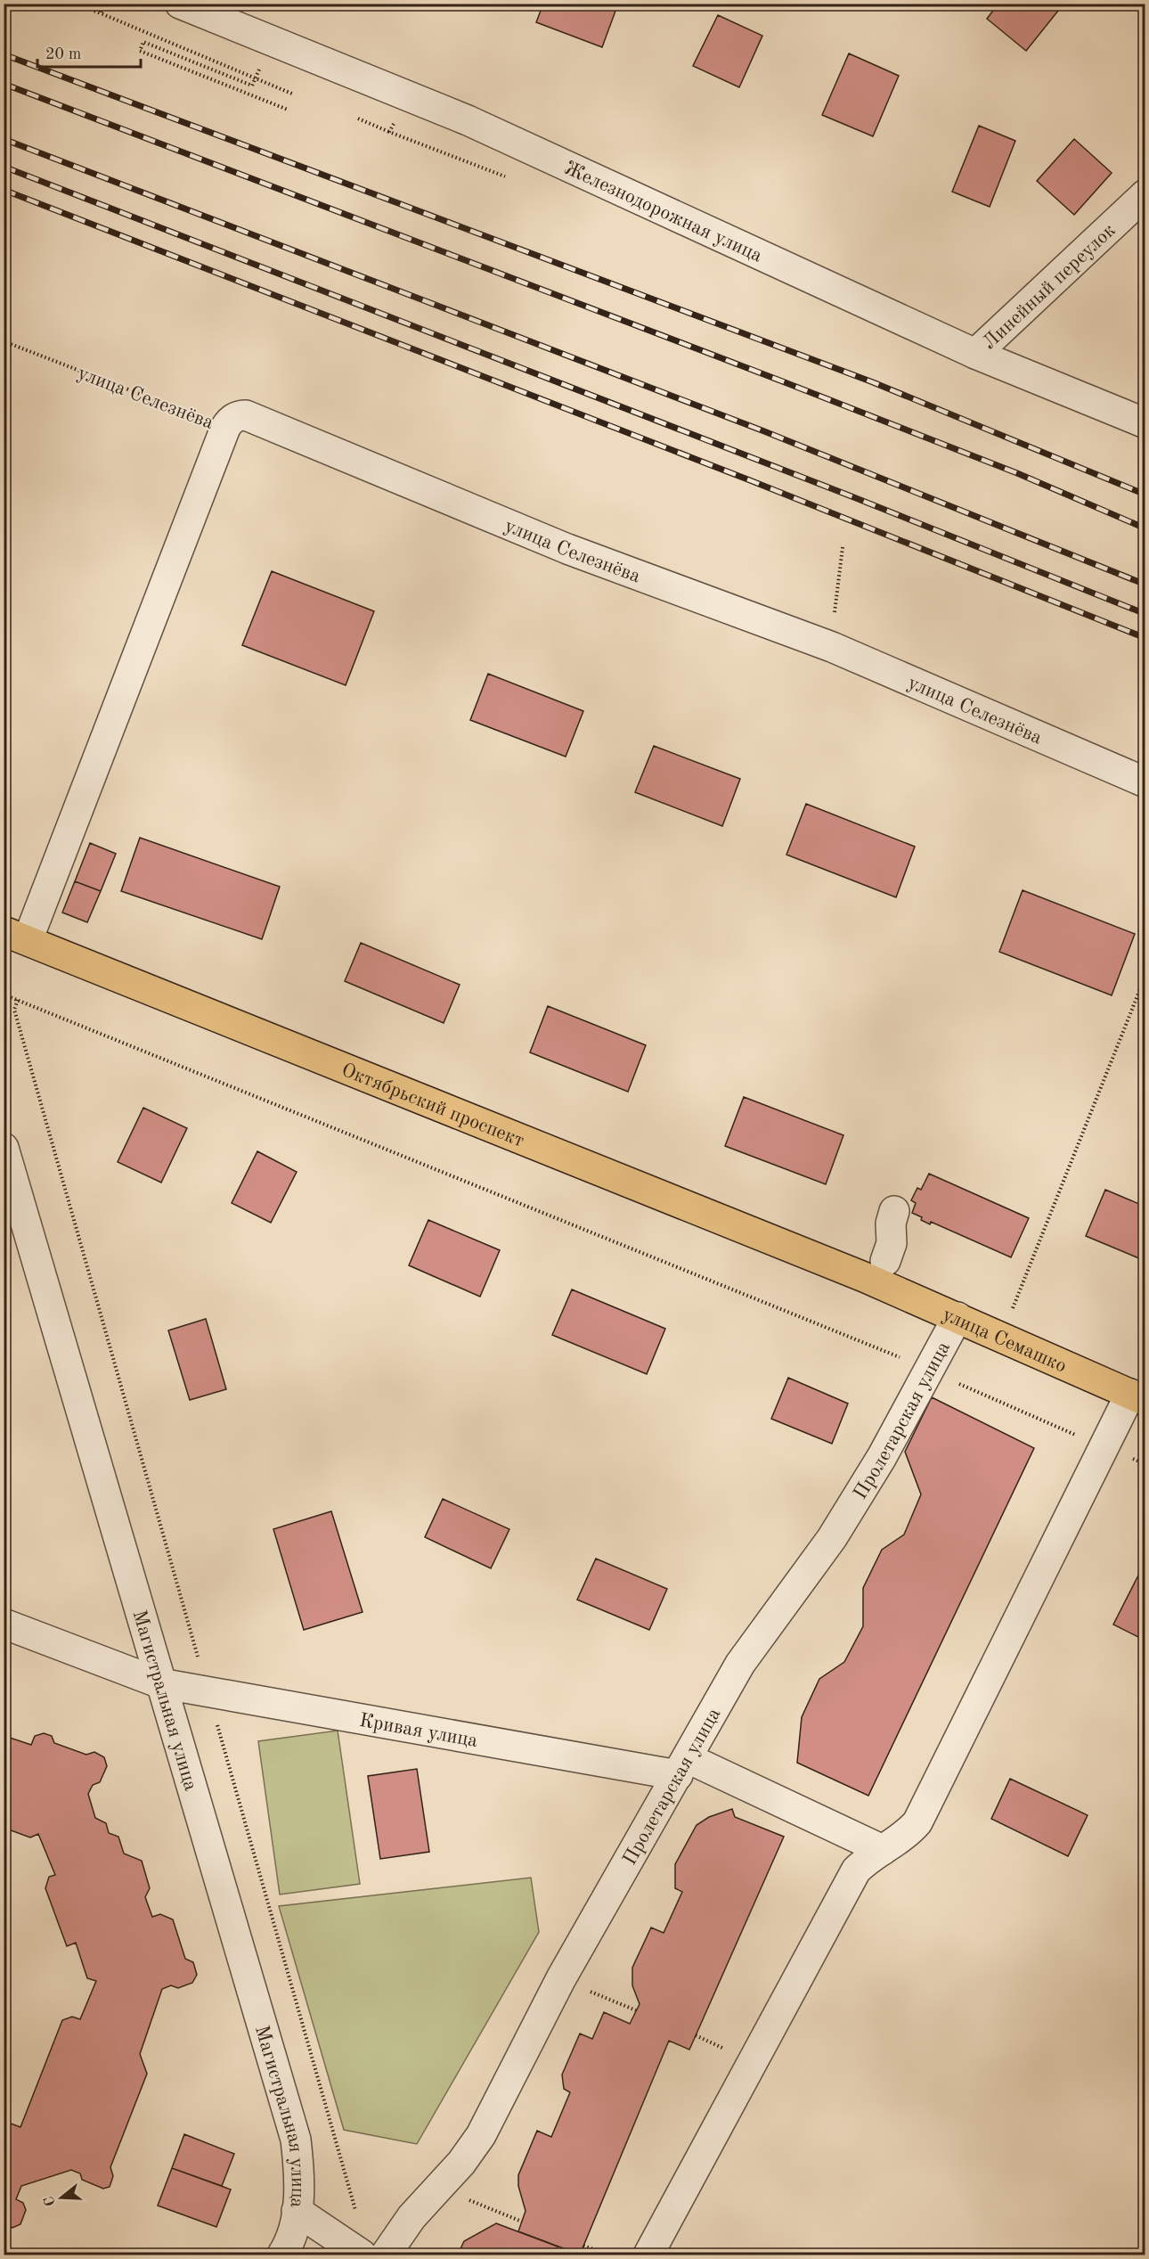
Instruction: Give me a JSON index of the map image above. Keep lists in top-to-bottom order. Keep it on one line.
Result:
{"streets":{"main road":["Октябрьский проспект","улица Семашко"],"street":["Железнодорожная улица","Линейный переулок","улица Селезнёва","Пролетарская улица","Магистральная улица","Кривая улица"]},"crossings":[["Железнодорожная улица","Линейный переулок"],["Октябрьский проспект","улица Семашко"],["улица Семашко","Пролетарская улица"],["Пролетарская улица","Кривая улица"],["Магистральная улица","Кривая улица"]],"scale_bar":"20 m","north":"left"}
